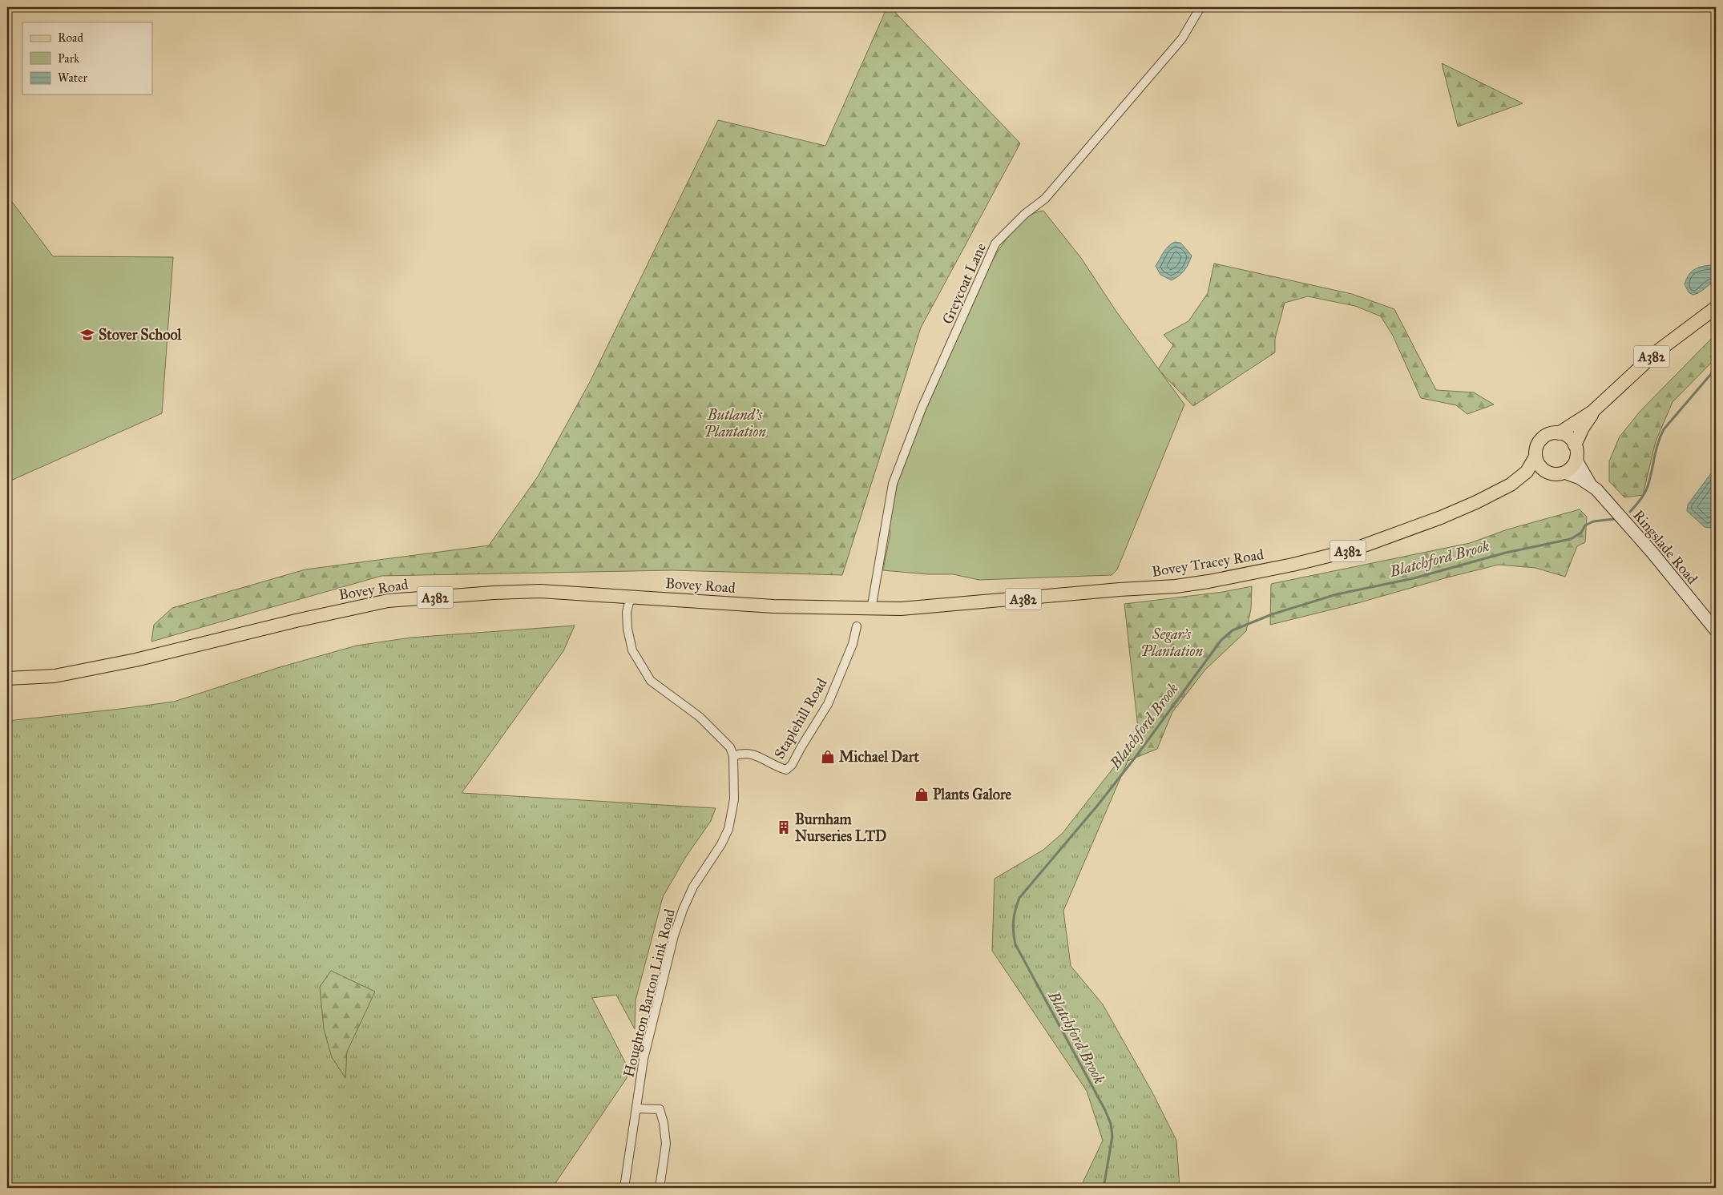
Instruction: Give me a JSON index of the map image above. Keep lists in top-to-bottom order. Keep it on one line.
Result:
{"streets":{"main road":["A382","Bovey Tracey Road","Bovey Road"],"street":["Greycoat Lane","Ringslade Road","Staplehill Road","Houghton Barton Link Road"]},"crossings":[["Greycoat Lane","Bovey Tracey Road"],["Greycoat Lane","Bovey Road"],["A382","Ringslade Road"],["A382","Bovey Tracey Road"],["Ringslade Road","Bovey Tracey Road"],["Bovey Tracey Road","Bovey Road"],["Staplehill Road","Houghton Barton Link Road"]],"water":["Blatchford Brook"],"parks":["Butland's Plantation","Segar's Plantation"],"places":{"school or university":["Stover School"],"shop":["Michael Dart","Plants Galore"],"building":["Burnham Nurseries LTD"]},"legend":["Road","Park","Water"]}
